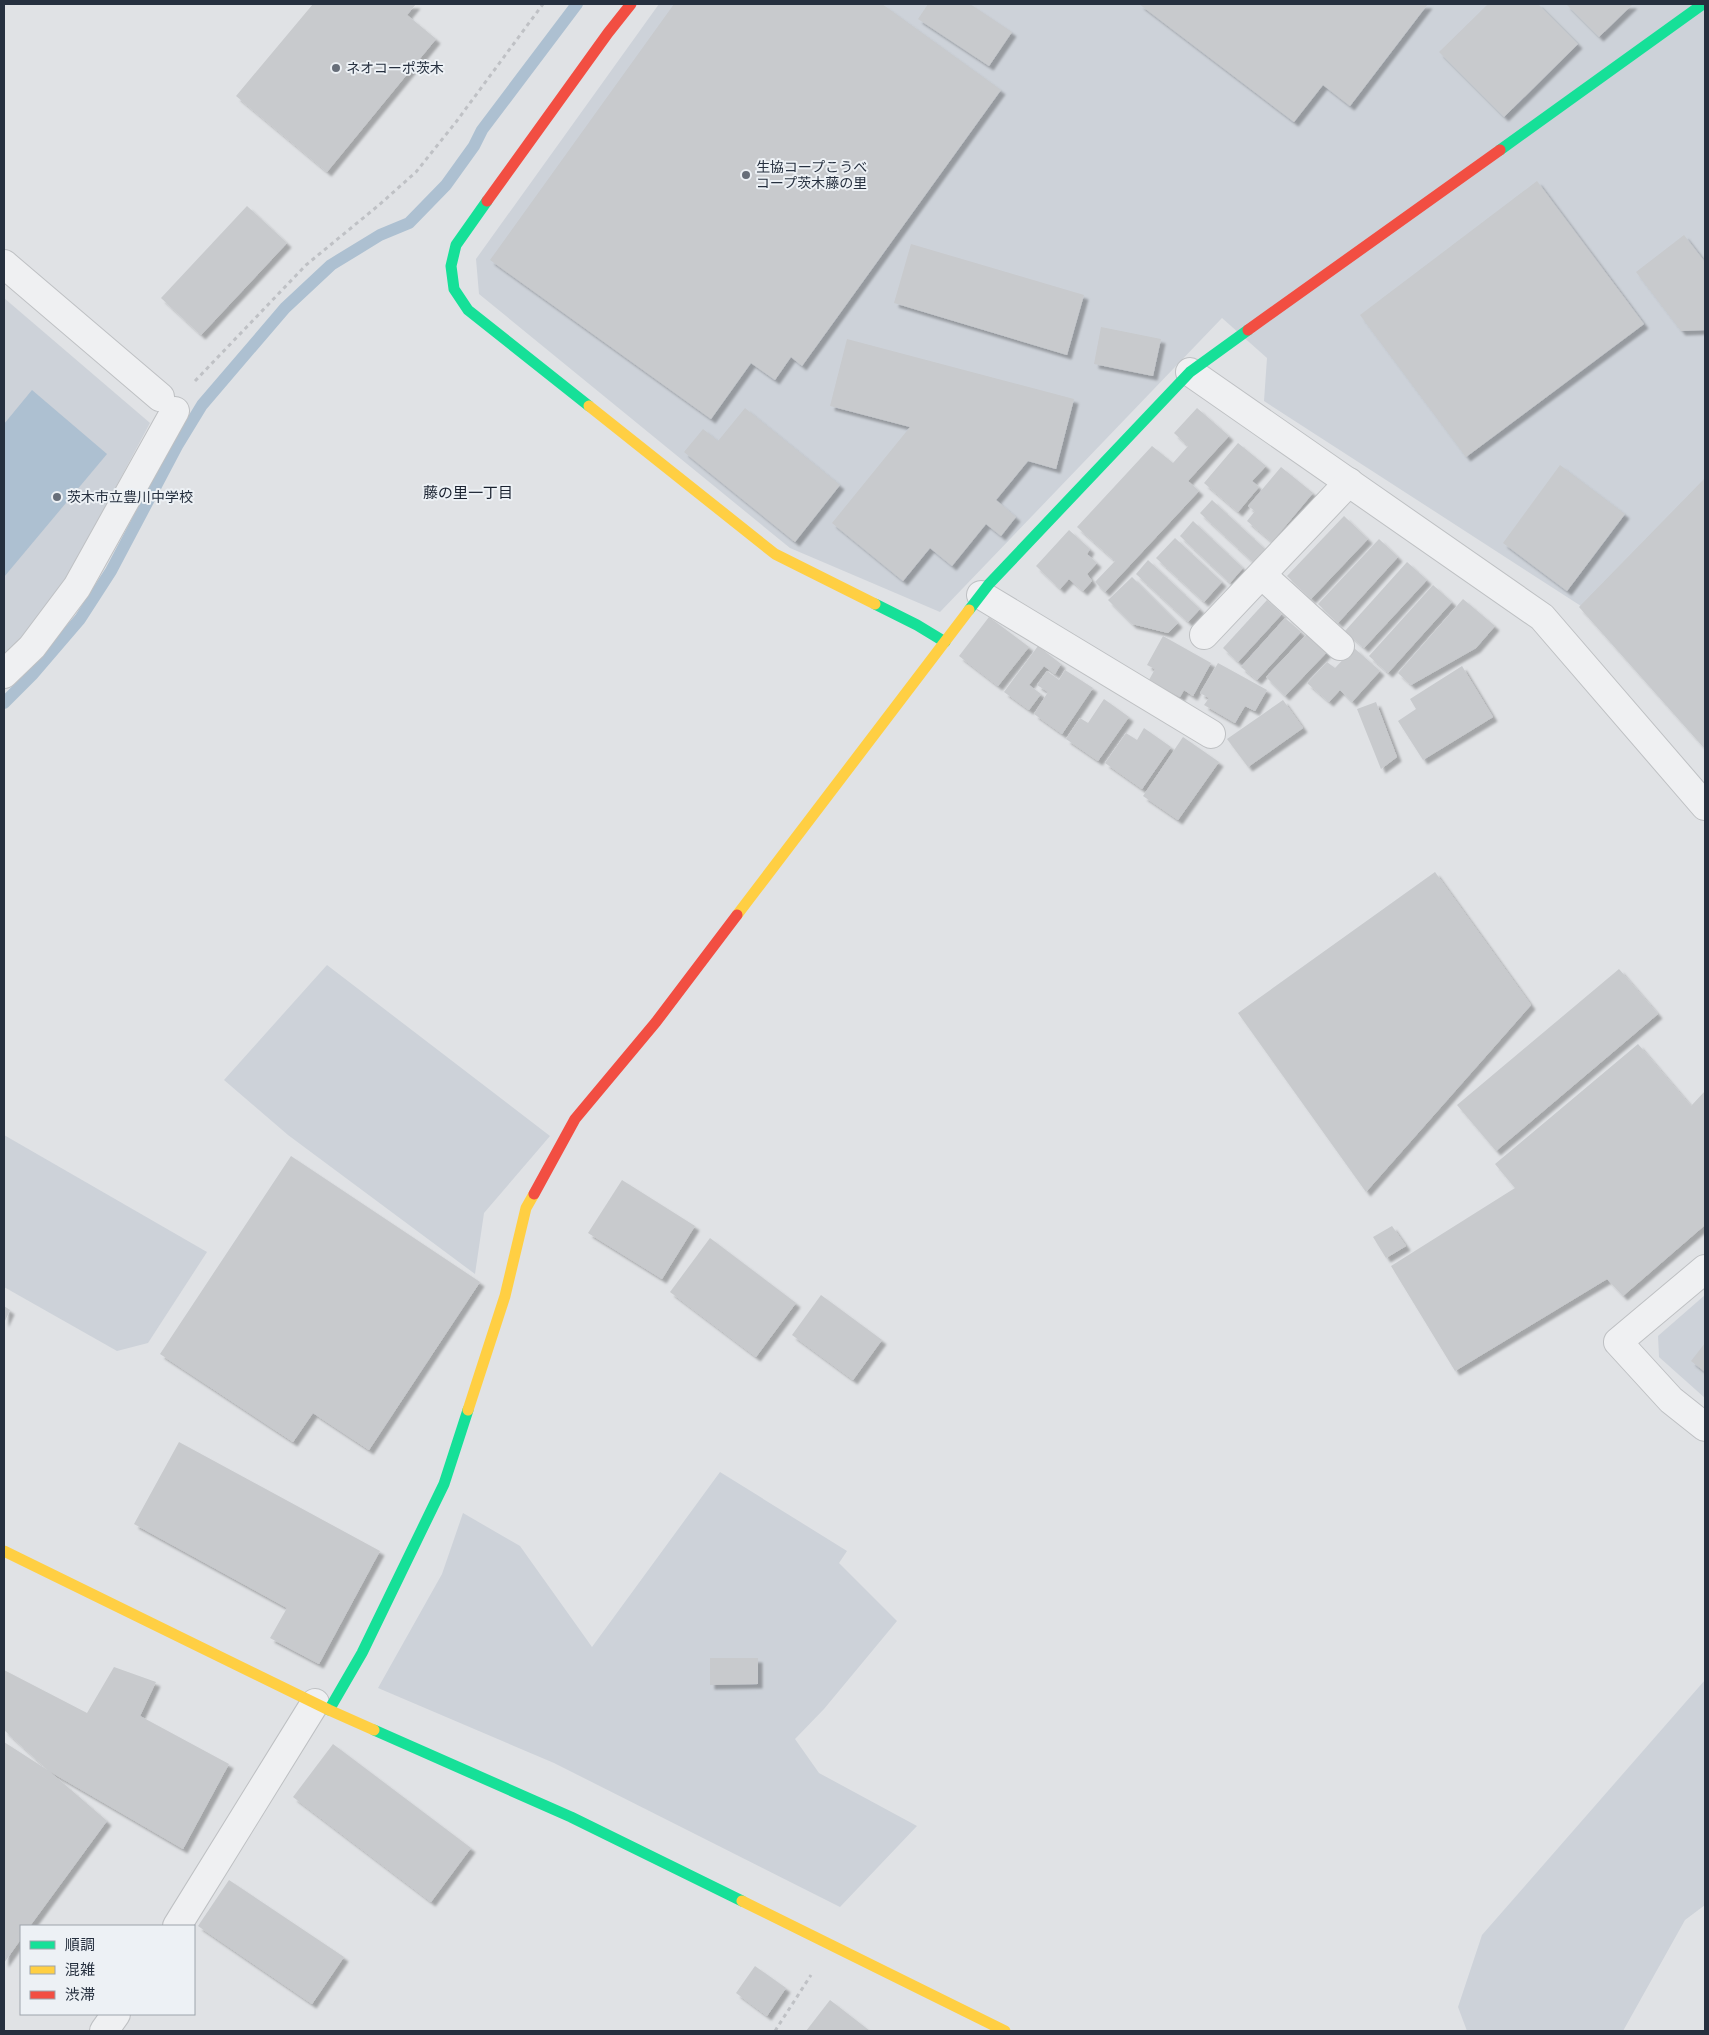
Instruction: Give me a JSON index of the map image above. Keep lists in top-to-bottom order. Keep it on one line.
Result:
{"districts":["藤の里一丁目"],"places":["ネオコーポ茨木","生協コープこうべ コープ茨木藤の里","茨木市立豊川中学校"],"legend":["順調","混雑","渋滞"]}
